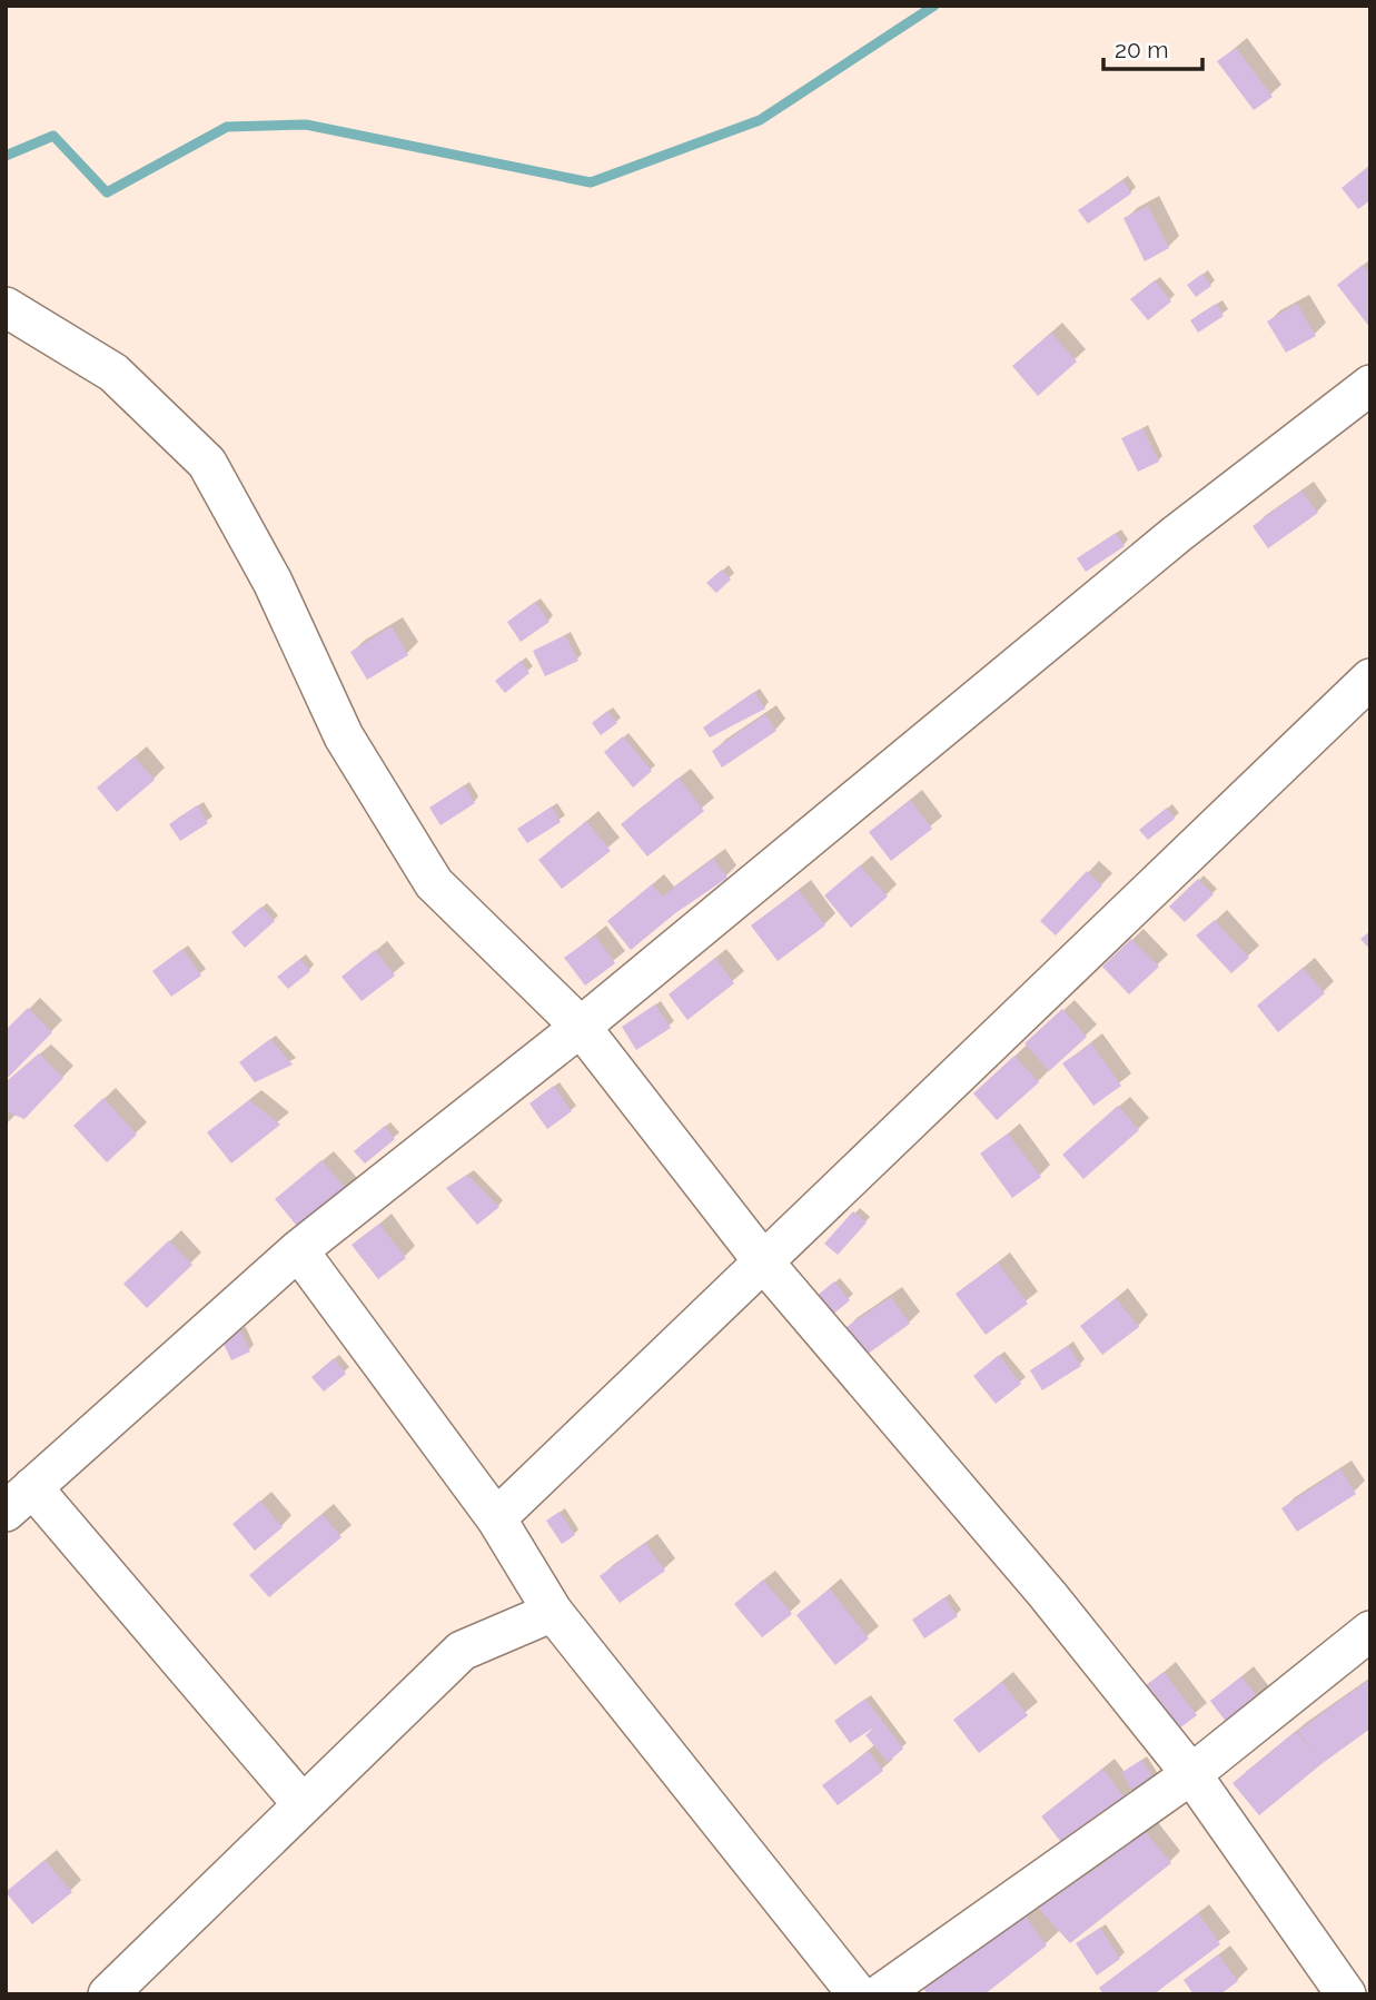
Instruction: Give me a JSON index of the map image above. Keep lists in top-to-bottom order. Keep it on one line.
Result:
{"scale_bar":"20 m"}
